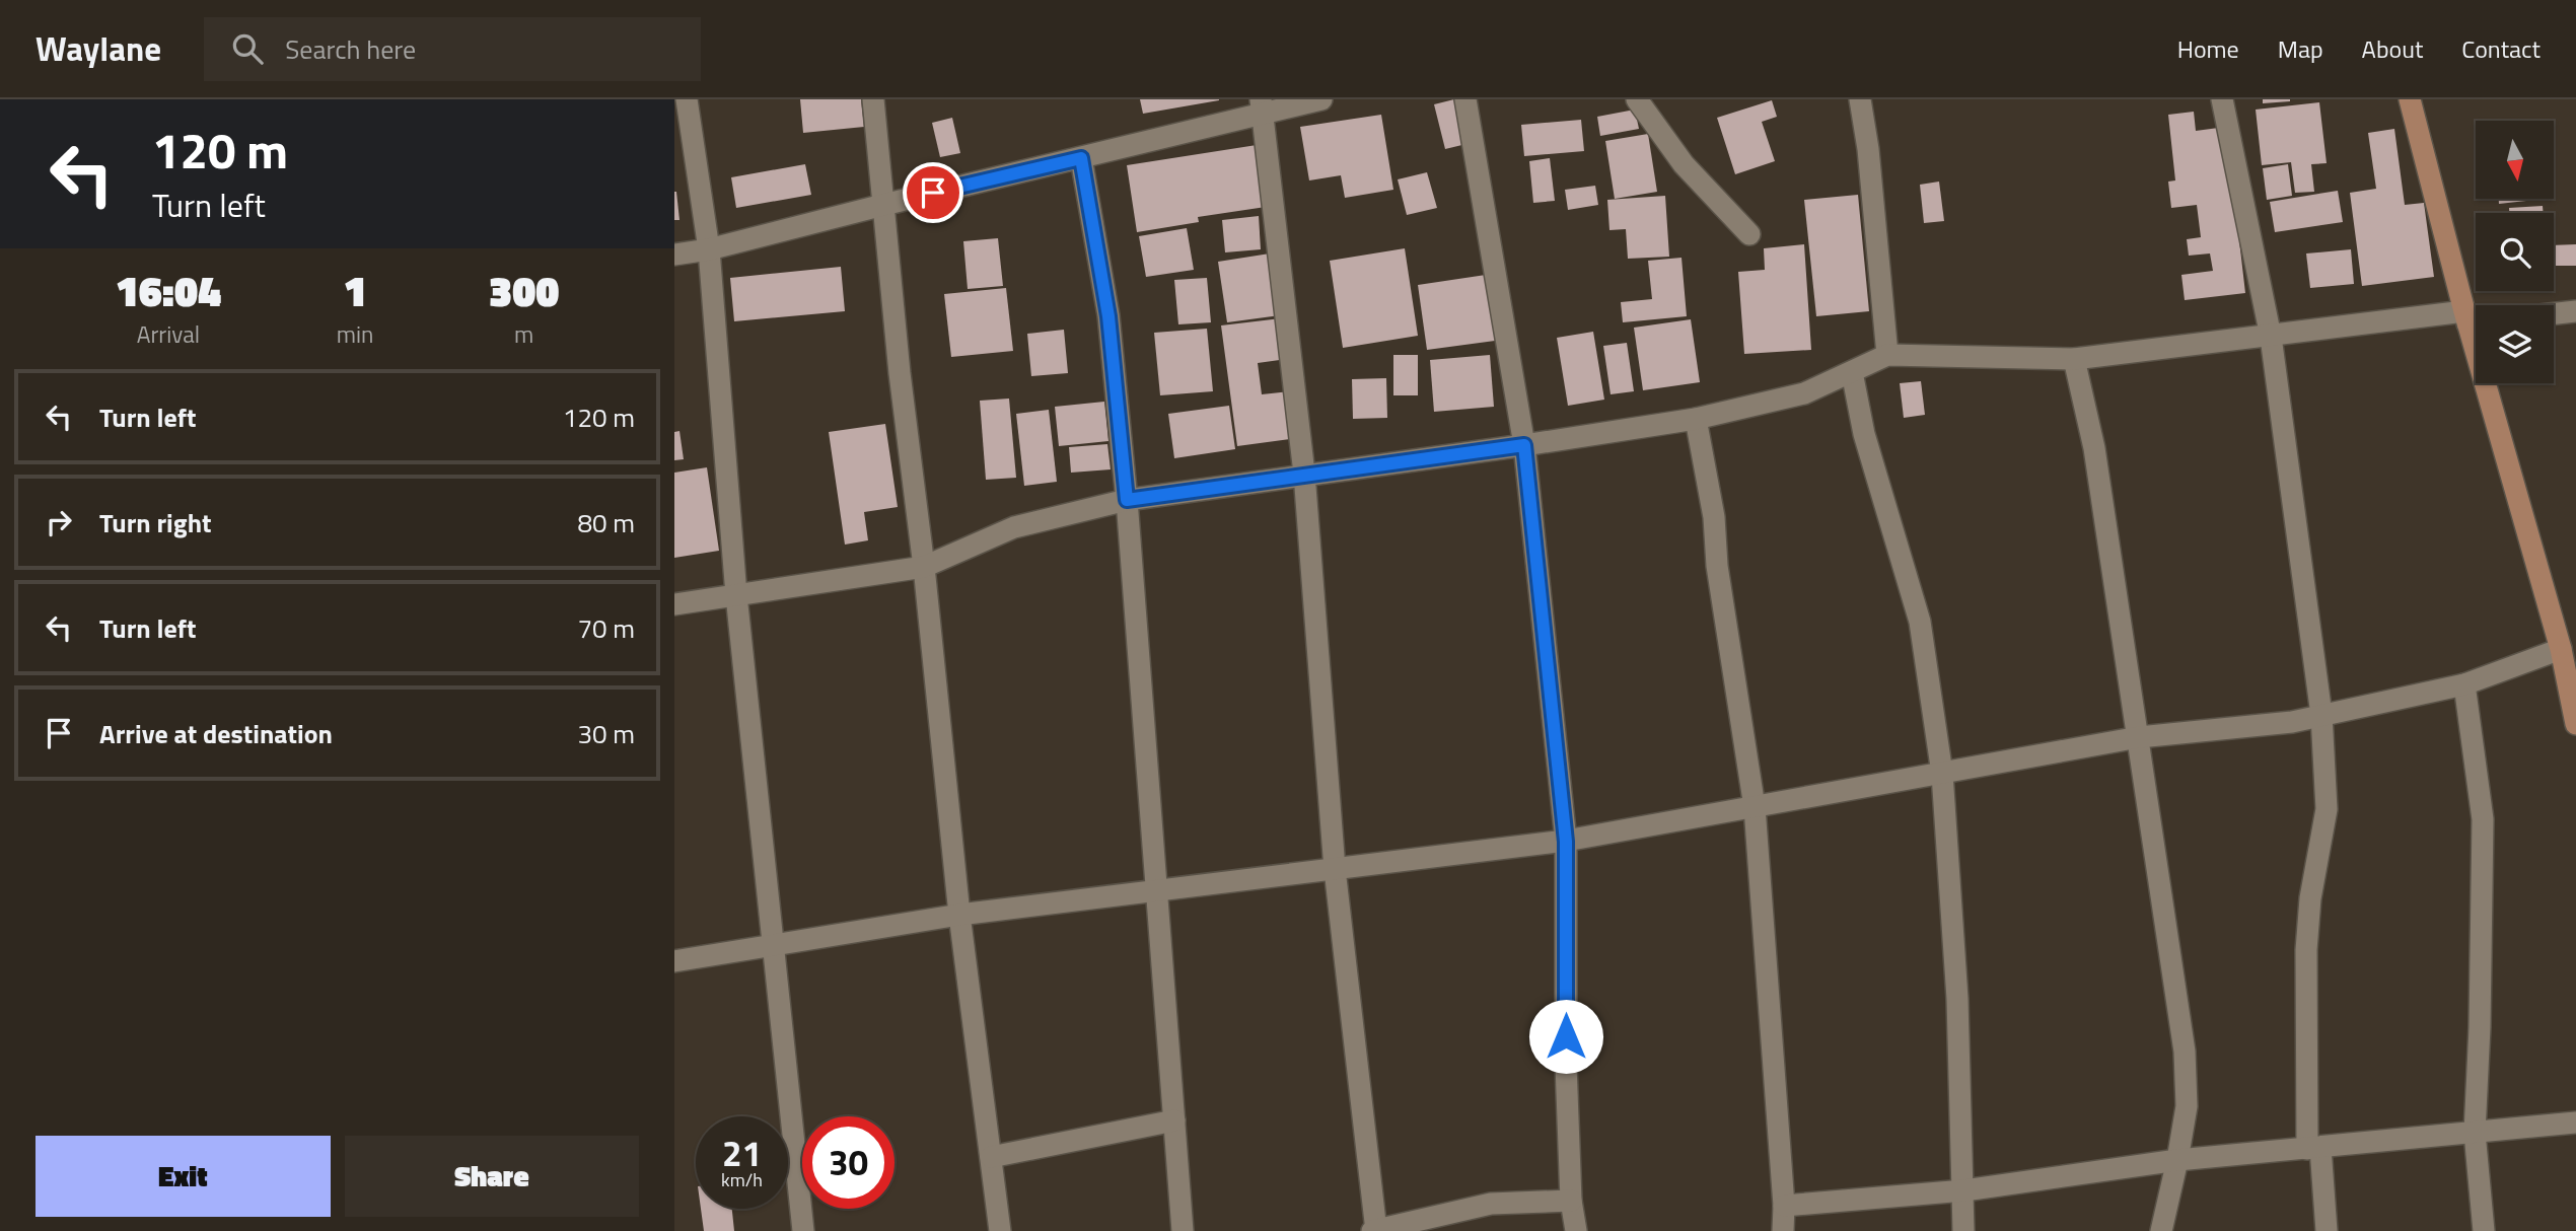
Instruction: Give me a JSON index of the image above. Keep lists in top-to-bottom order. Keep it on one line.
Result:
{"north":"bottom","page":{"header":"Waylane","search":"Search here","nav":["Home","Map","About","Contact"],"turn":["120 m","Turn left"],"eta":["16:04","Arrival","1","min","300","m"],"list":[{"name":"Turn left","value":"120 m"},{"name":"Turn right","value":"80 m"},{"name":"Turn left","value":"70 m"},{"name":"Arrive at destination","value":"30 m"}],"speed":"21 km/h","limit":"30","buttons":["Exit","Share"]}}
